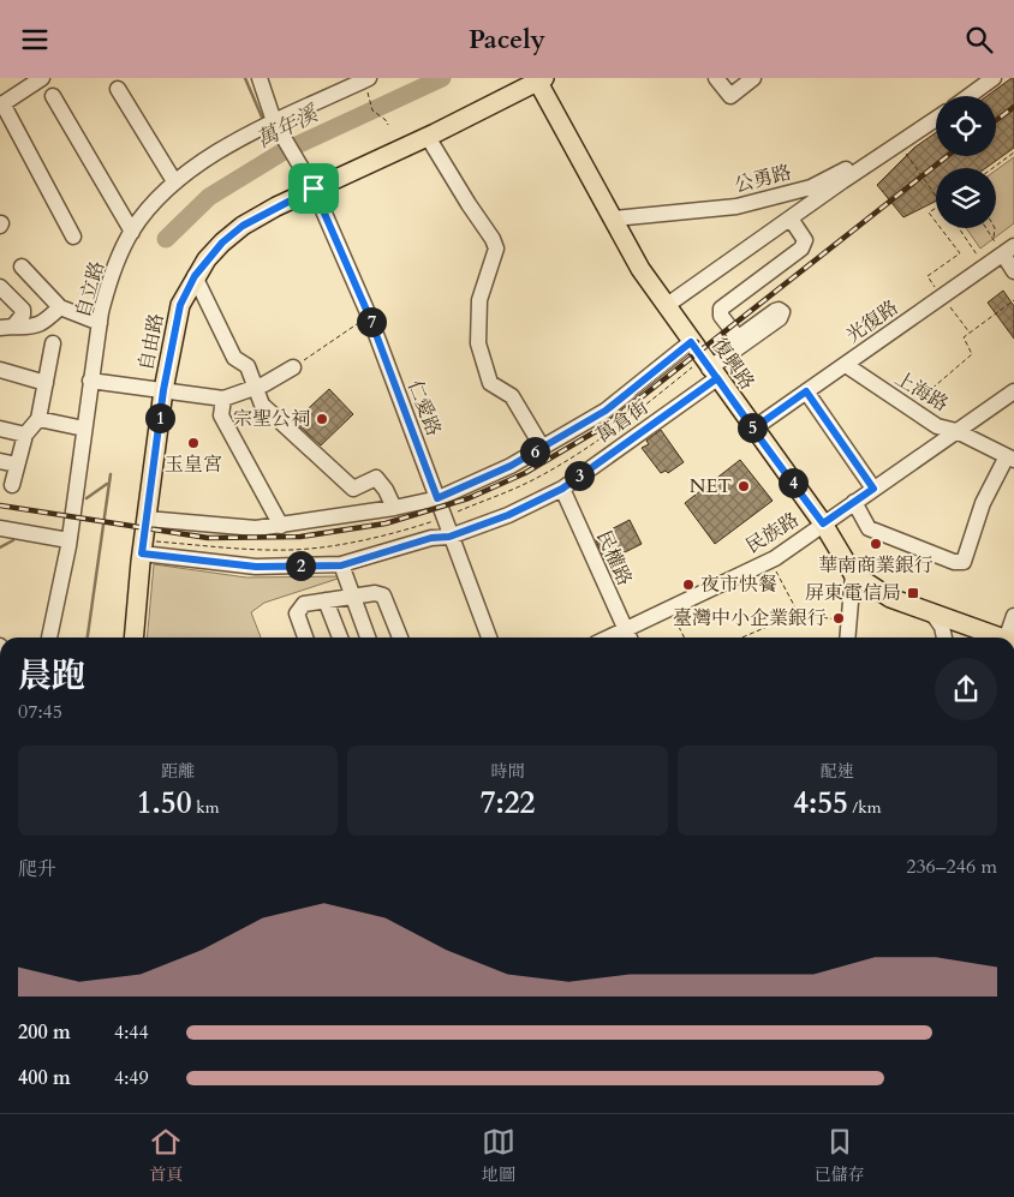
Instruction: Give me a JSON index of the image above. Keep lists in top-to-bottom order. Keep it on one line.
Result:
{"streets":{"main road":["自由路","復興路"],"street":["公勇路","自立路","光復路","上海路","仁愛路","萬倉街","民族路","民權路"]},"crossings":[["公勇路","復興路"],["自立路","仁愛路"],["光復路","復興路"],["光復路","上海路"],["自由路","復興路"],["自由路","仁愛路"],["自由路","萬倉街"],["復興路","萬倉街"],["復興路","民族路"],["上海路","民族路"],["仁愛路","萬倉街"],["萬倉街","民權路"],["民族路","民權路"]],"water":["萬年溪"],"places":{"other":["宗聖公祠","玉皇宮","NET","華南商業銀行","夜市快餐","臺灣中小企業銀行"],"transit":["屏東電信局"]},"page":{"header":"Pacely","pins":["7","1","5","6","3","4","2"],"heading":["晨跑","07:45"],"stats":[["距離","1.50 km"],["時間","7:22"],["配速","4:55 /km"]],"chart":["爬升","236–246 m"],"list":[{"name":"200 m","note":"4:44"},{"name":"400 m","note":"4:49"}],"tabs":["首頁","地圖","已儲存"]}}
